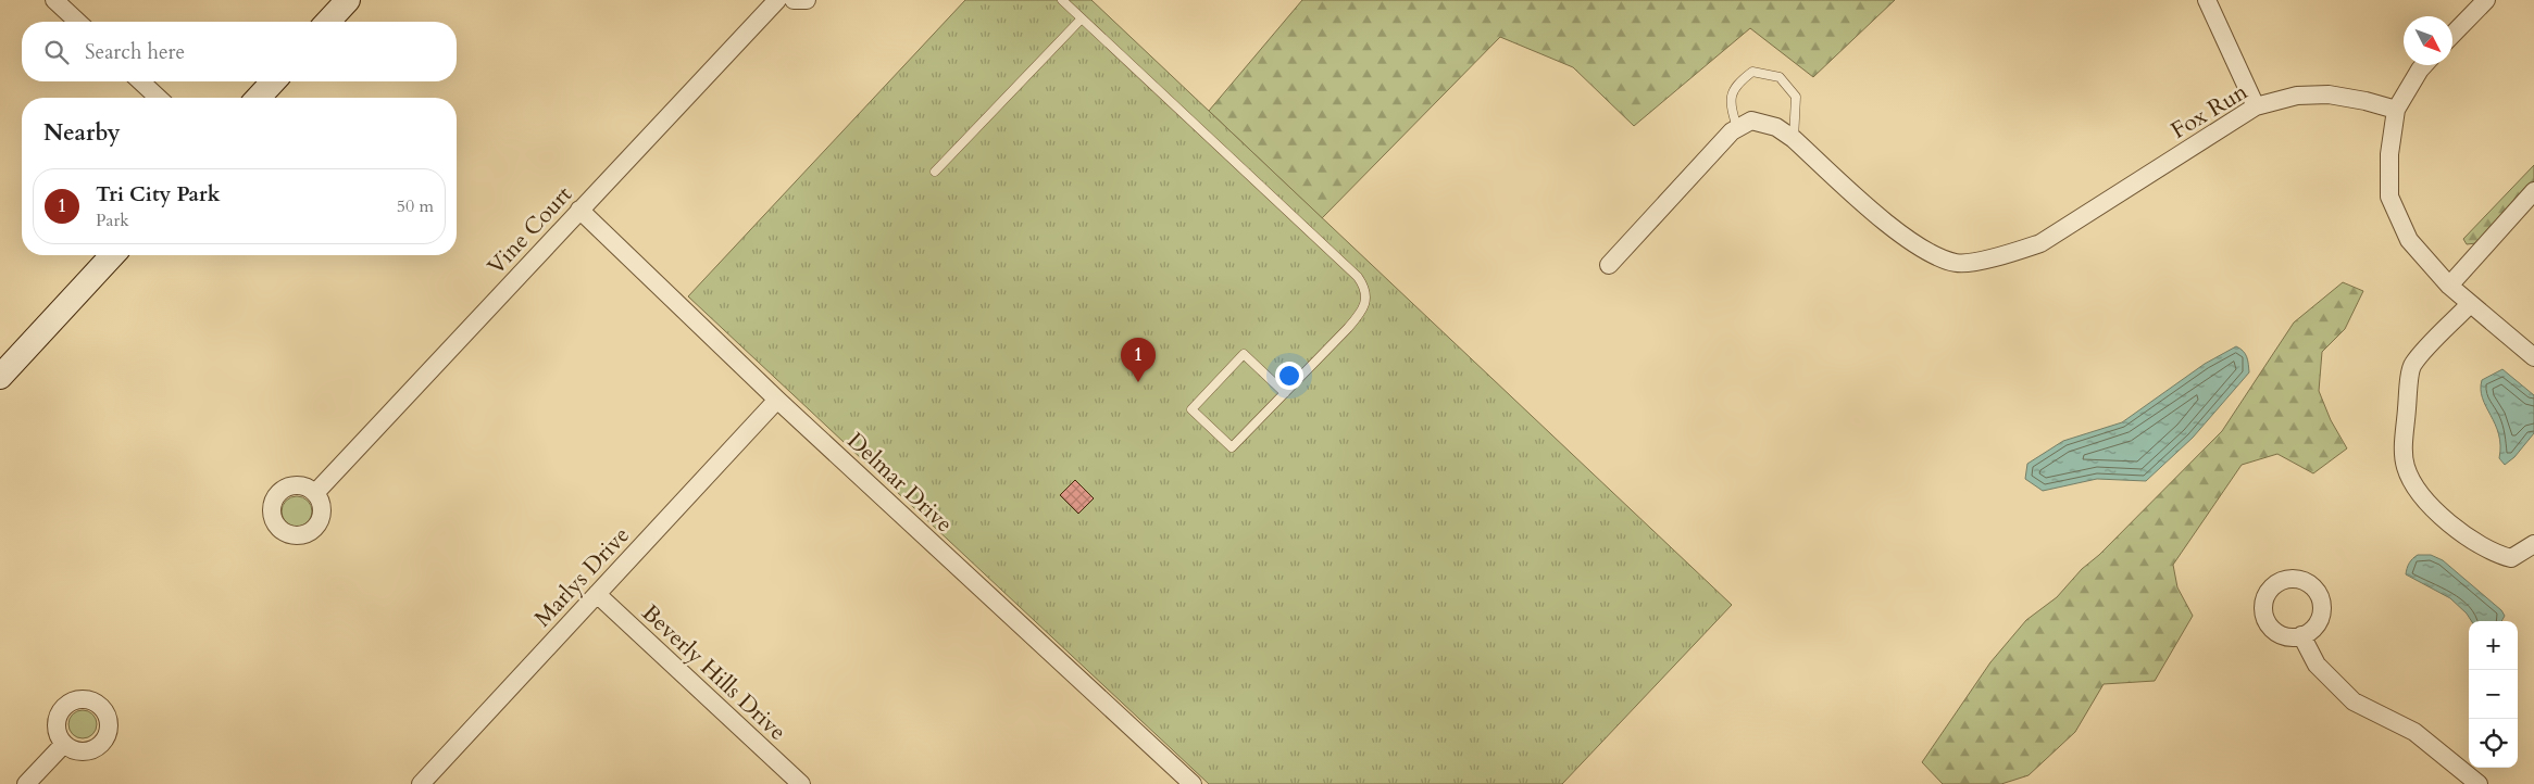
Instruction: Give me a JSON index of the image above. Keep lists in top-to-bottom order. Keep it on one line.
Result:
{"streets":{"street":["Fox Run","Vine Court","Delmar Drive","Marlys Drive","Beverly Hills Drive"]},"crossings":[["Vine Court","Delmar Drive"],["Delmar Drive","Marlys Drive"],["Marlys Drive","Beverly Hills Drive"]],"north":"bottom right","page":{"search":"Search here","heading":"Nearby","list":[{"mark":"1","name":"Tri City Park","note":"Park","value":"50 m"}],"pins":"1","map_buttons":["+","−"]}}
